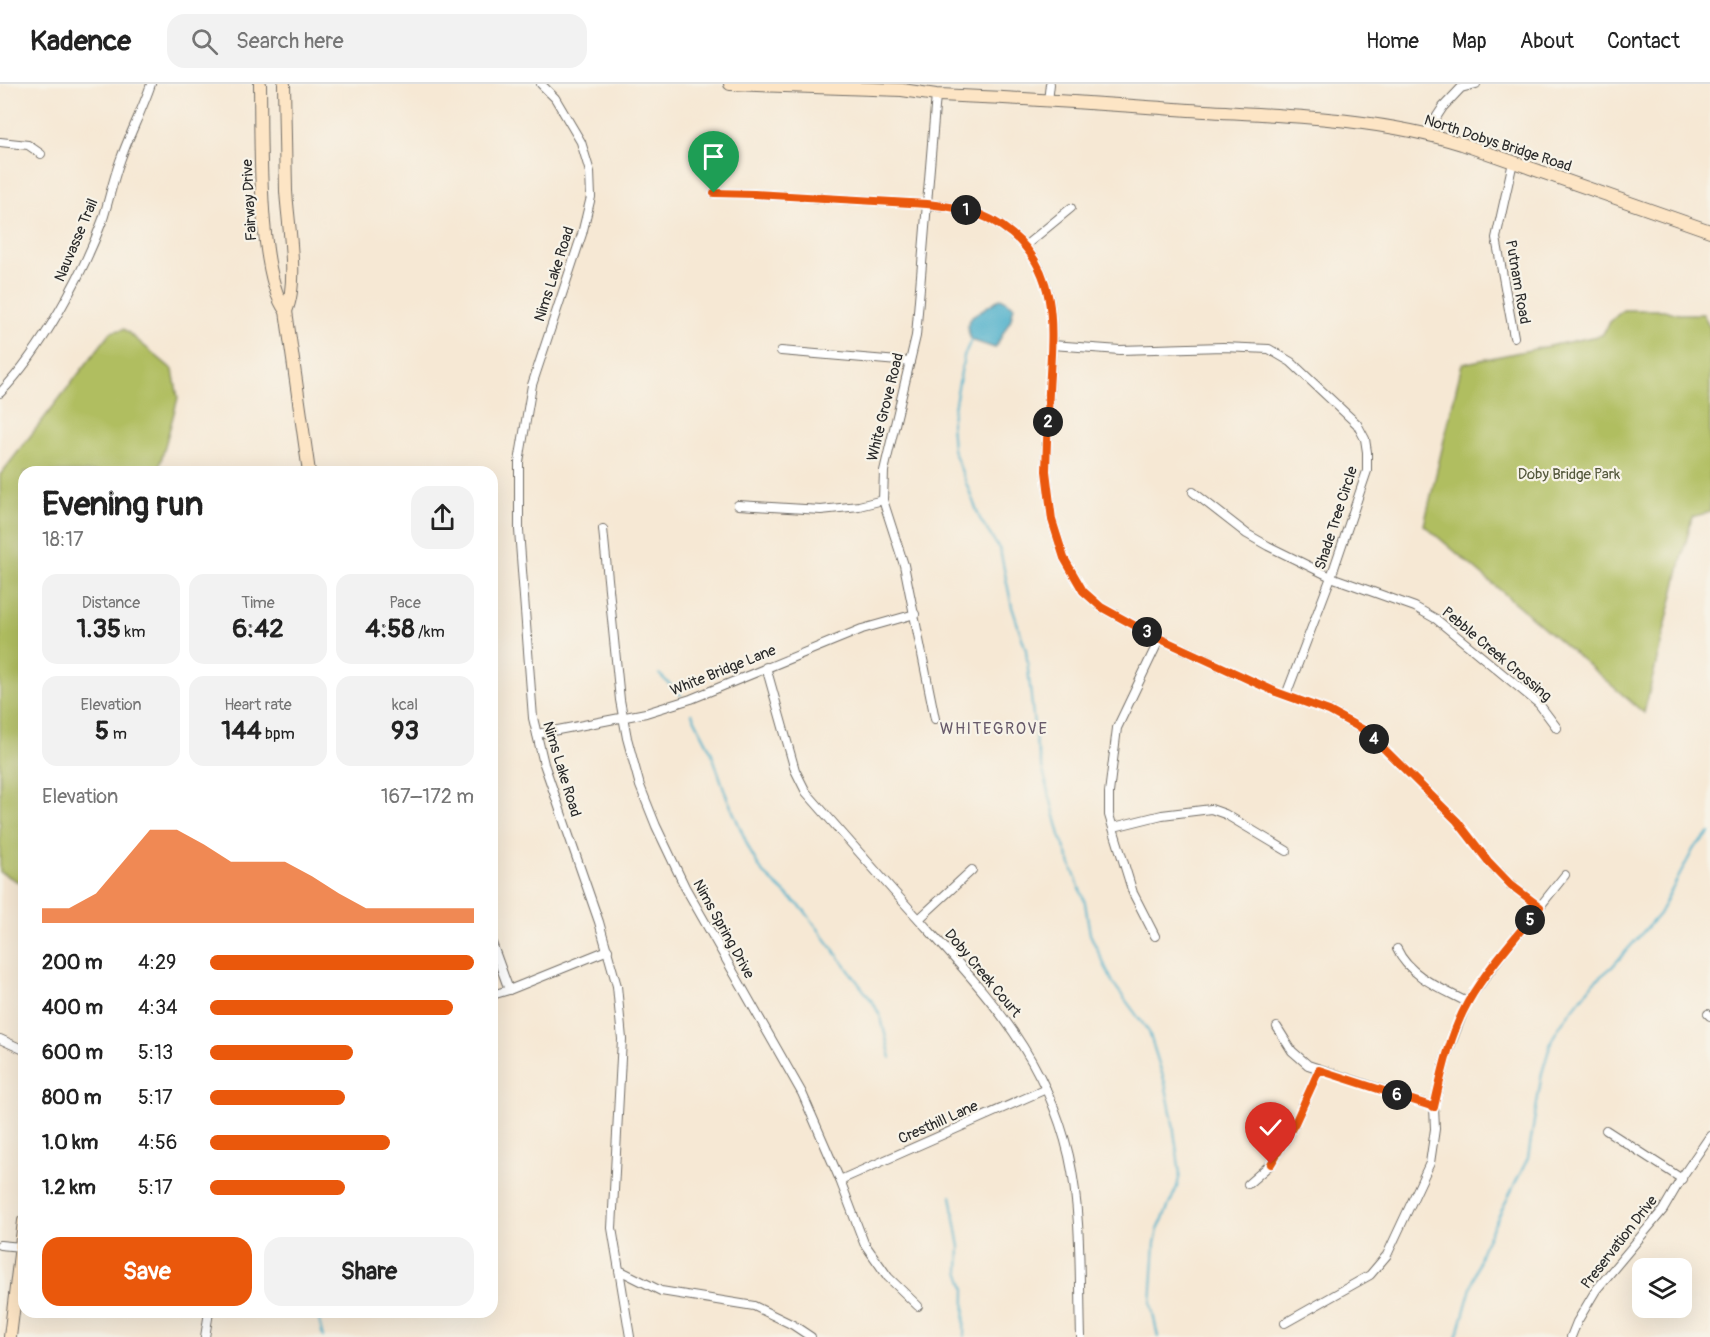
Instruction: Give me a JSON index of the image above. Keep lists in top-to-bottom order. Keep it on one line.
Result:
{"streets":{"street":["North Dobys Bridge Road","Fairway Drive","Nauvasse Trail","Nims Lake Road","Putnam Road","White Grove Road","Shade Tree Circle","Pebble Creek Crossing","White Bridge Lane","Nims Spring Drive","Doby Creek Court","Cresthill Lane","Preservation Drive"]},"crossings":[["North Dobys Bridge Road","Putnam Road"],["North Dobys Bridge Road","White Grove Road"],["Nims Lake Road","White Bridge Lane"],["White Grove Road","White Bridge Lane"],["Shade Tree Circle","Pebble Creek Crossing"],["White Bridge Lane","Nims Spring Drive"],["White Bridge Lane","Doby Creek Court"],["Nims Spring Drive","Cresthill Lane"],["Doby Creek Court","Cresthill Lane"]],"districts":["WHITEGROVE"],"parks":["Doby Bridge Park"],"page":{"header":"Kadence","search":"Search here","nav":["Home","Map","About","Contact"],"pins":["1","2","3","4","5","6"],"heading":["Evening run","18:17"],"stats":[["Distance","1.35 km"],["Time","6:42"],["Pace","4:58 /km"],["Elevation","5 m"],["Heart rate","144 bpm"],["kcal","93"]],"chart":["Elevation","167–172 m"],"list":[{"name":"200 m","note":"4:29"},{"name":"400 m","note":"4:34"},{"name":"600 m","note":"5:13"},{"name":"800 m","note":"5:17"},{"name":"1.0 km","note":"4:56"},{"name":"1.2 km","note":"5:17"}],"buttons":["Save","Share"]}}
